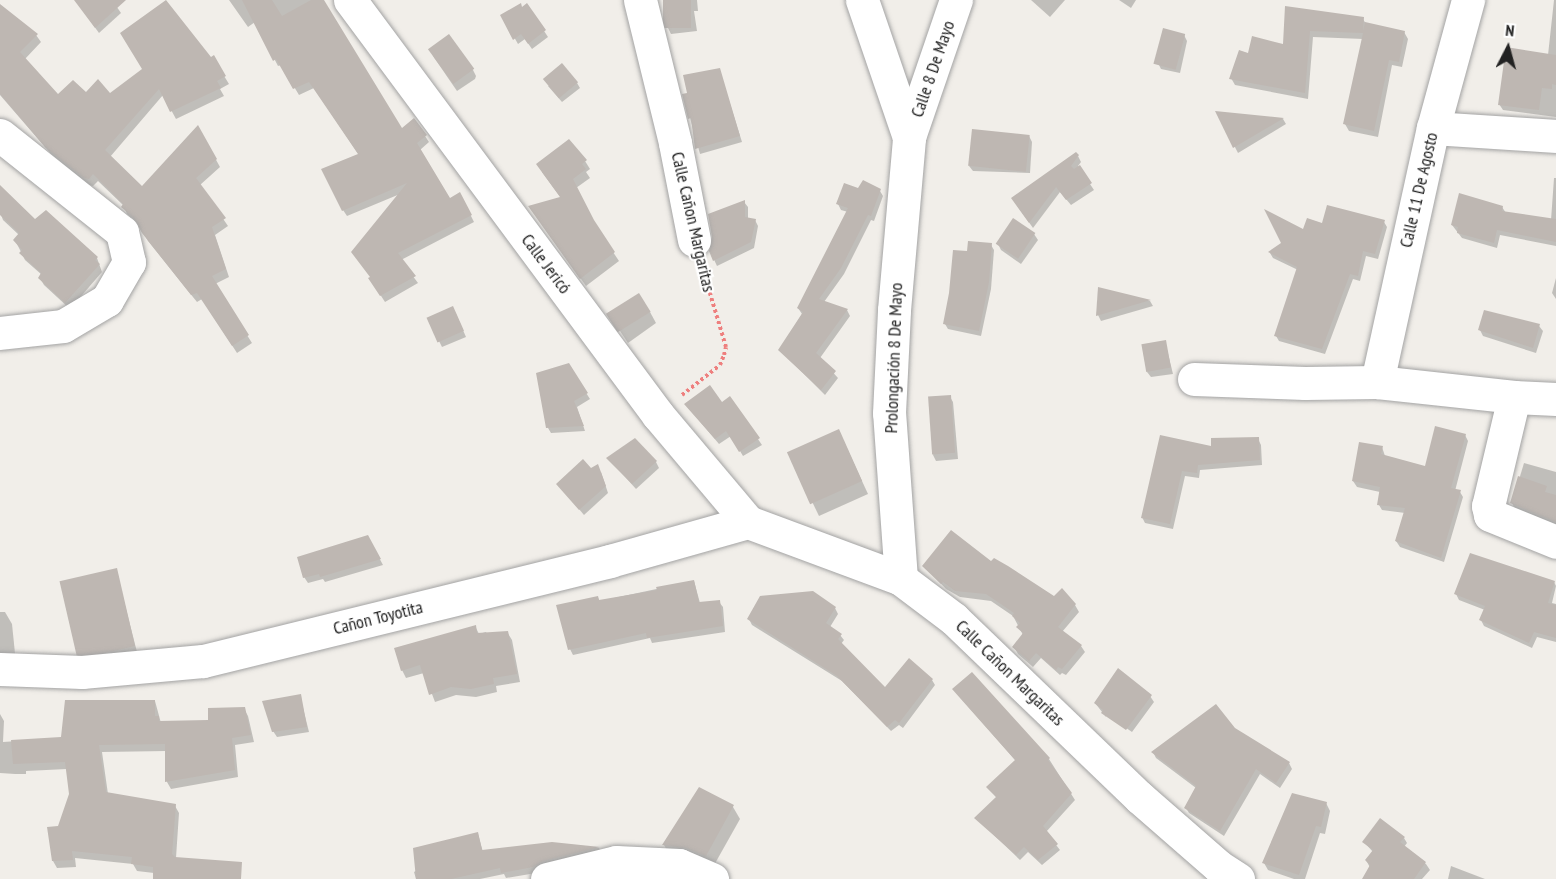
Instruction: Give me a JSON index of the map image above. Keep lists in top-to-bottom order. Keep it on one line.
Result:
{"streets":{"street":["Calle 8 De Mayo","Calle 11 De Agosto","Calle Cañon Margaritas","Calle Jericó","Prolongación 8 De Mayo","Cañon Toyotita"]},"crossings":[["Calle 8 De Mayo","Prolongación 8 De Mayo"],["Calle Cañon Margaritas","Calle Jericó"],["Calle Cañon Margaritas","Prolongación 8 De Mayo"],["Calle Cañon Margaritas","Cañon Toyotita"],["Calle Jericó","Cañon Toyotita"]],"north":"top"}
